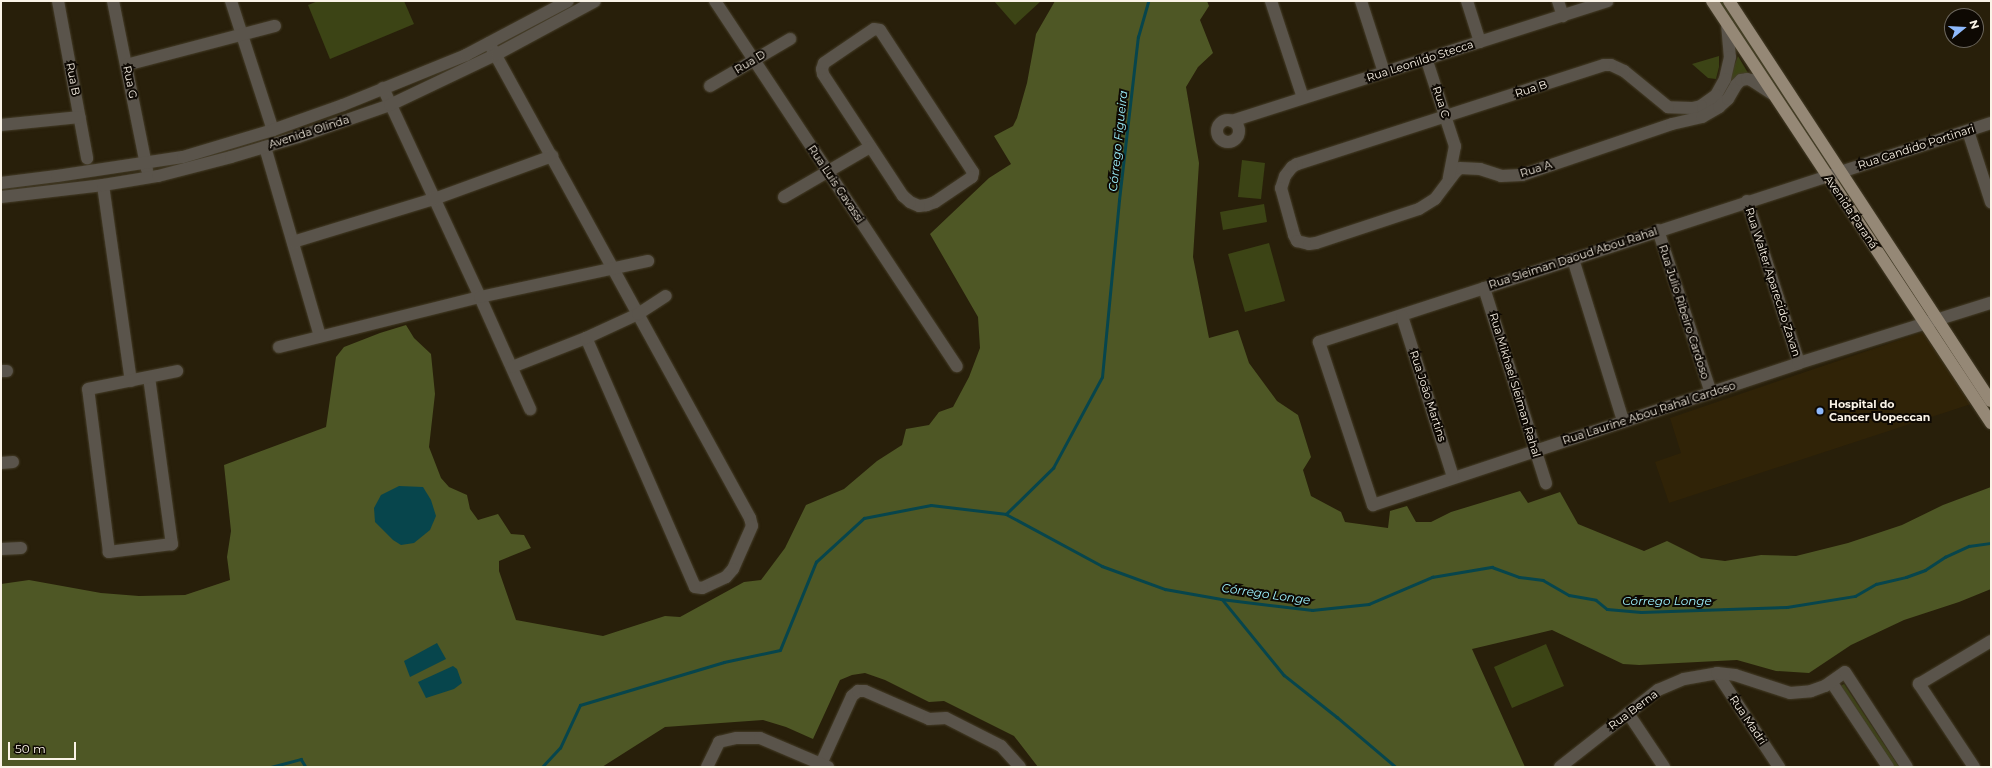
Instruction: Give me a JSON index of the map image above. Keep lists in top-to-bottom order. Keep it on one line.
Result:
{"streets":{"main road":["Avenida Paraná"],"street":["Rua Leonildo Stecca","Rua D","Rua B","Rua G","Rua C","Avenida Olinda","Rua Candido Portinari","Rua A","Rua Luis Gavassi","Rua Sleiman Daoud Abou Rahal","Rua Walter Aparecido Zavan","Rua Julio Ribeiro Cardoso","Rua Mikhael Sleiman Rahal","Rua João Martins","Rua Laurine Abou Rahal Cardoso","Rua Berna","Rua Madri"]},"crossings":[["Rua Leonildo Stecca","Rua C"],["Rua D","Rua Luis Gavassi"],["Rua B","Rua C"],["Rua B","Rua A"],["Rua B","Avenida Paraná"],["Rua G","Avenida Olinda"],["Rua C","Rua A"],["Rua Candido Portinari","Avenida Paraná"],["Rua Candido Portinari","Rua Sleiman Daoud Abou Rahal"],["Avenida Paraná","Rua Sleiman Daoud Abou Rahal"],["Avenida Paraná","Rua Laurine Abou Rahal Cardoso"],["Rua Sleiman Daoud Abou Rahal","Rua Walter Aparecido Zavan"],["Rua Sleiman Daoud Abou Rahal","Rua Julio Ribeiro Cardoso"],["Rua Sleiman Daoud Abou Rahal","Rua Mikhael Sleiman Rahal"],["Rua Sleiman Daoud Abou Rahal","Rua João Martins"],["Rua Sleiman Daoud Abou Rahal","Rua Laurine Abou Rahal Cardoso"],["Rua Walter Aparecido Zavan","Rua Laurine Abou Rahal Cardoso"],["Rua Julio Ribeiro Cardoso","Rua Laurine Abou Rahal Cardoso"],["Rua Mikhael Sleiman Rahal","Rua Laurine Abou Rahal Cardoso"],["Rua João Martins","Rua Laurine Abou Rahal Cardoso"],["Rua Berna","Rua Madri"]],"water":["Córrego Figueira","Córrego Longe"],"places":["Hospital do Cancer Uopeccan"],"scale_bar":"50 m","north":"right"}
